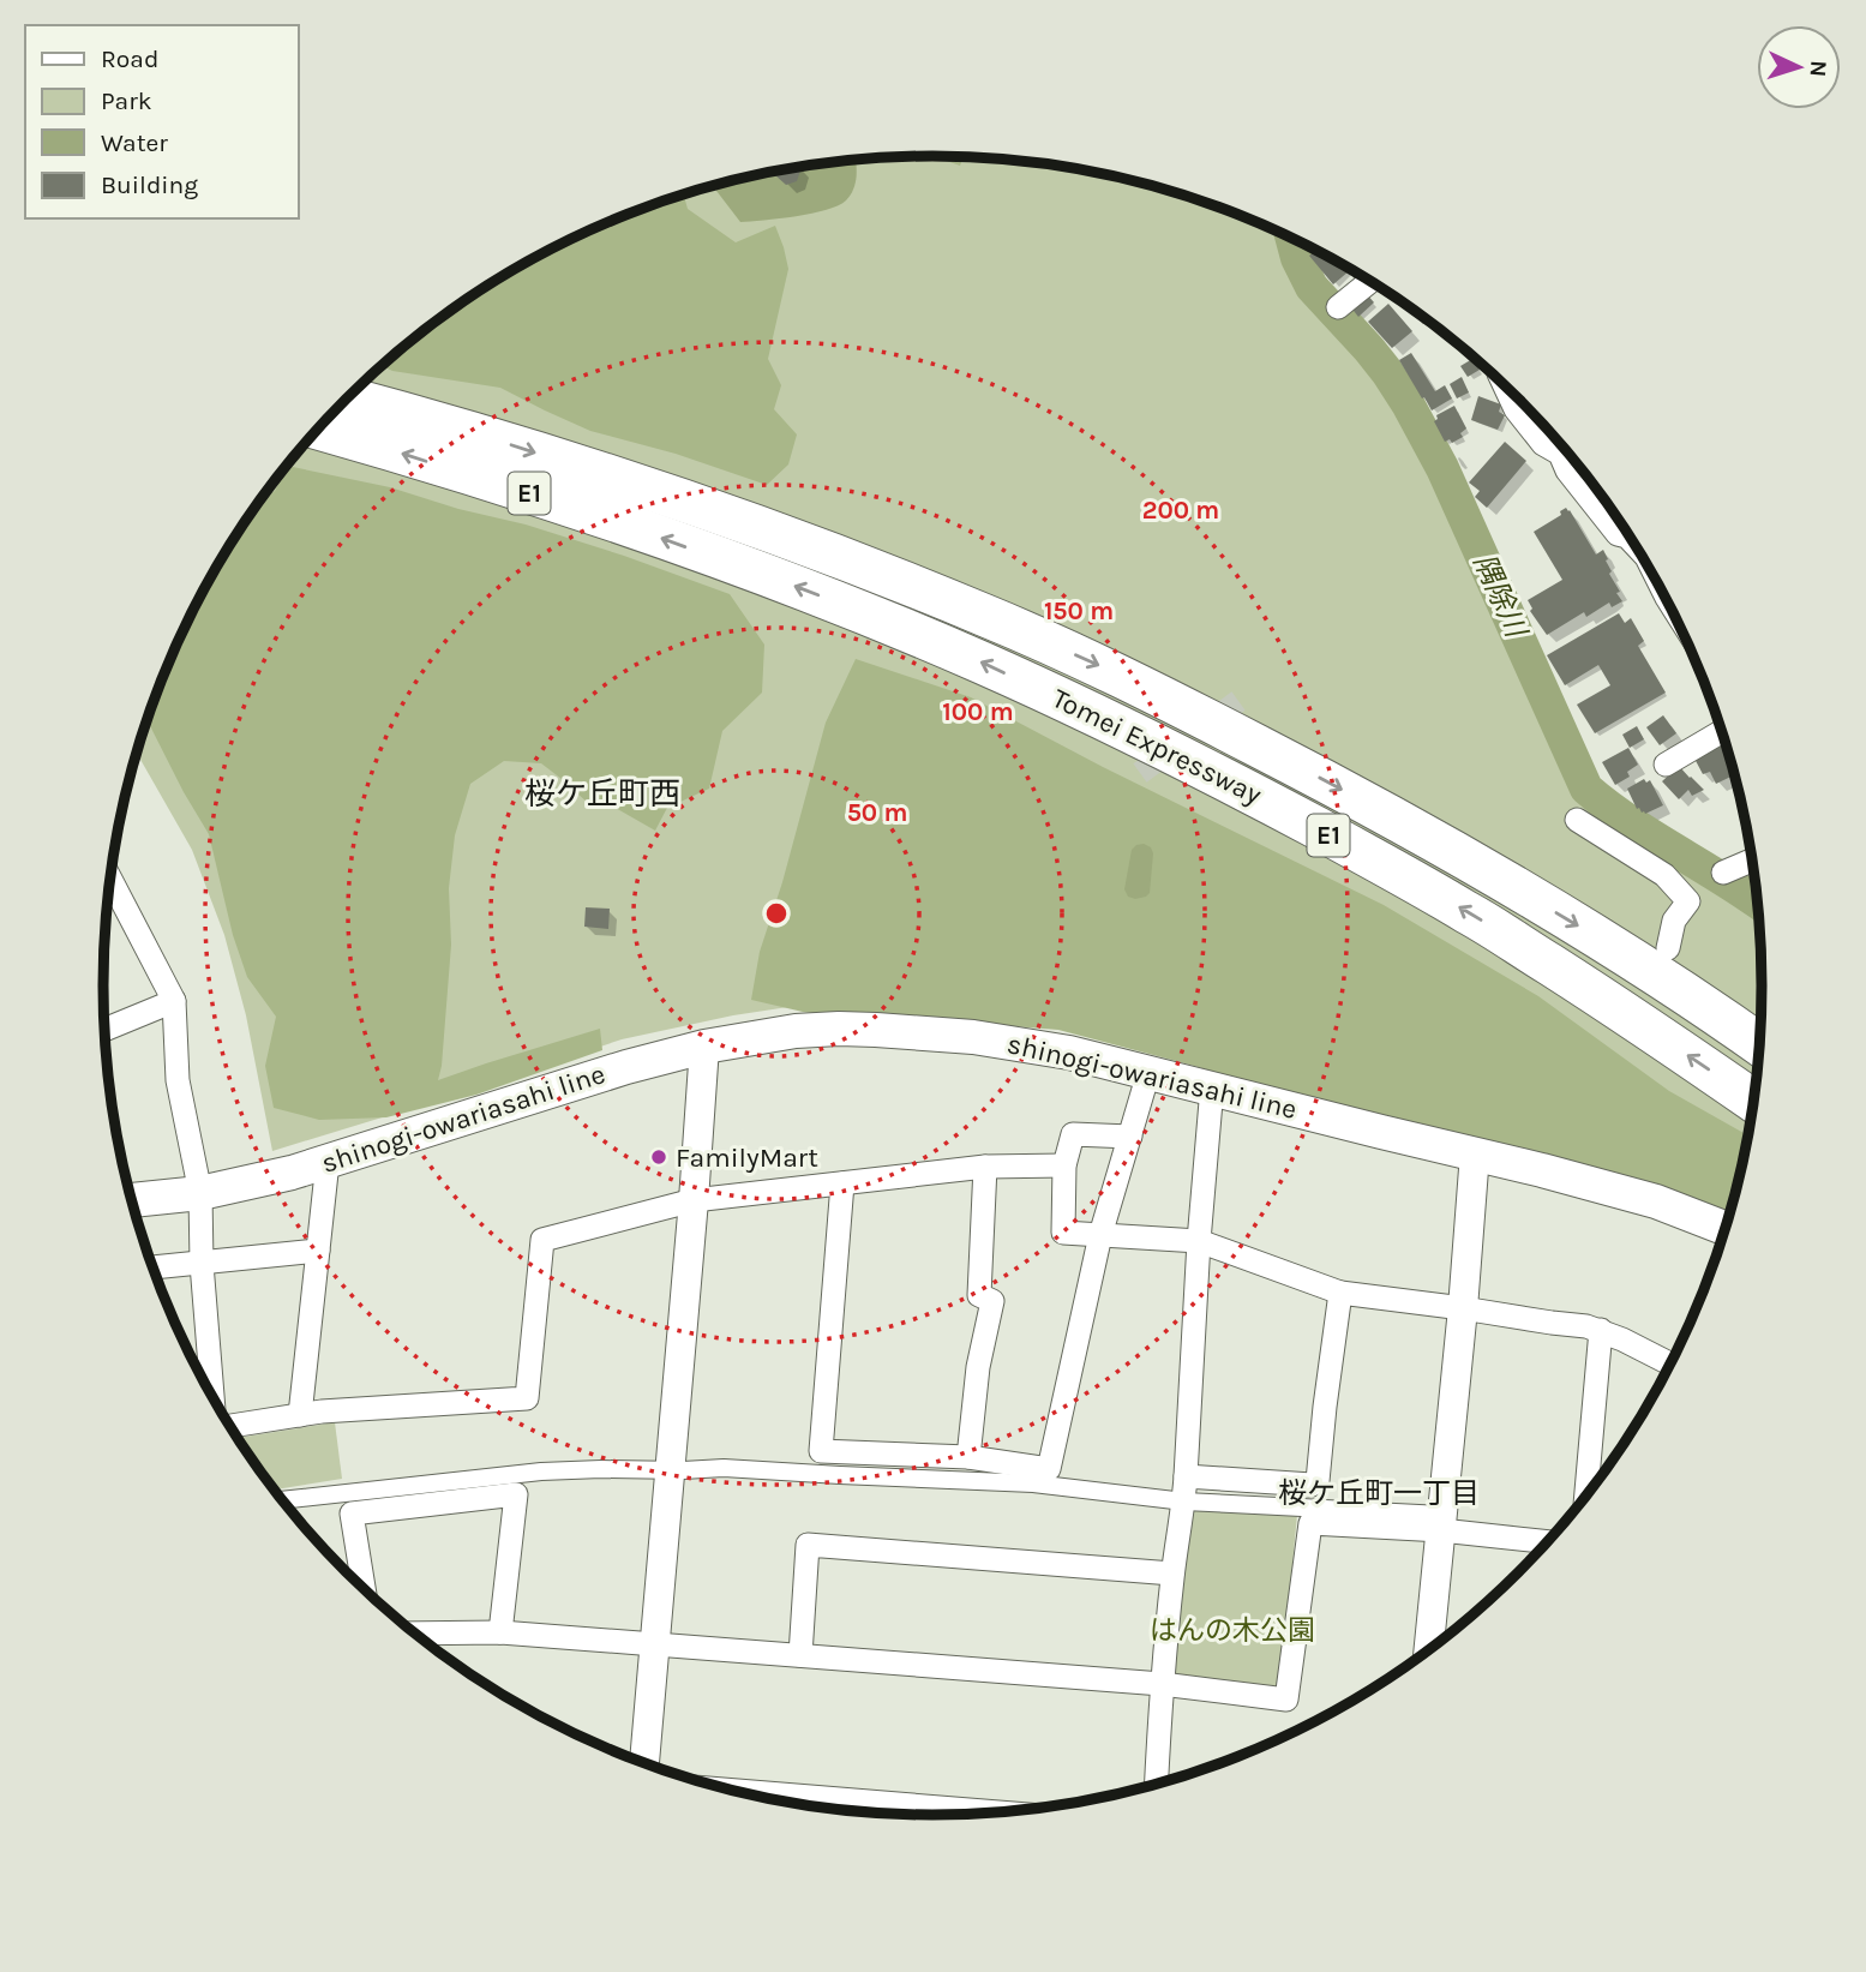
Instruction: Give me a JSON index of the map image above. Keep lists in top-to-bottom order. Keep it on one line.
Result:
{"streets":{"highway":["E1","Tomei Expressway"],"main road":["shinogi-owariasahi line"]},"districts":["桜ケ丘町西","桜ケ丘町一丁目"],"water":["隅除川"],"parks":["はんの木公園"],"places":["FamilyMart"],"legend":["Road","Park","Water","Building"],"north":"right","rings":["200 m","150 m","100 m","50 m"]}
